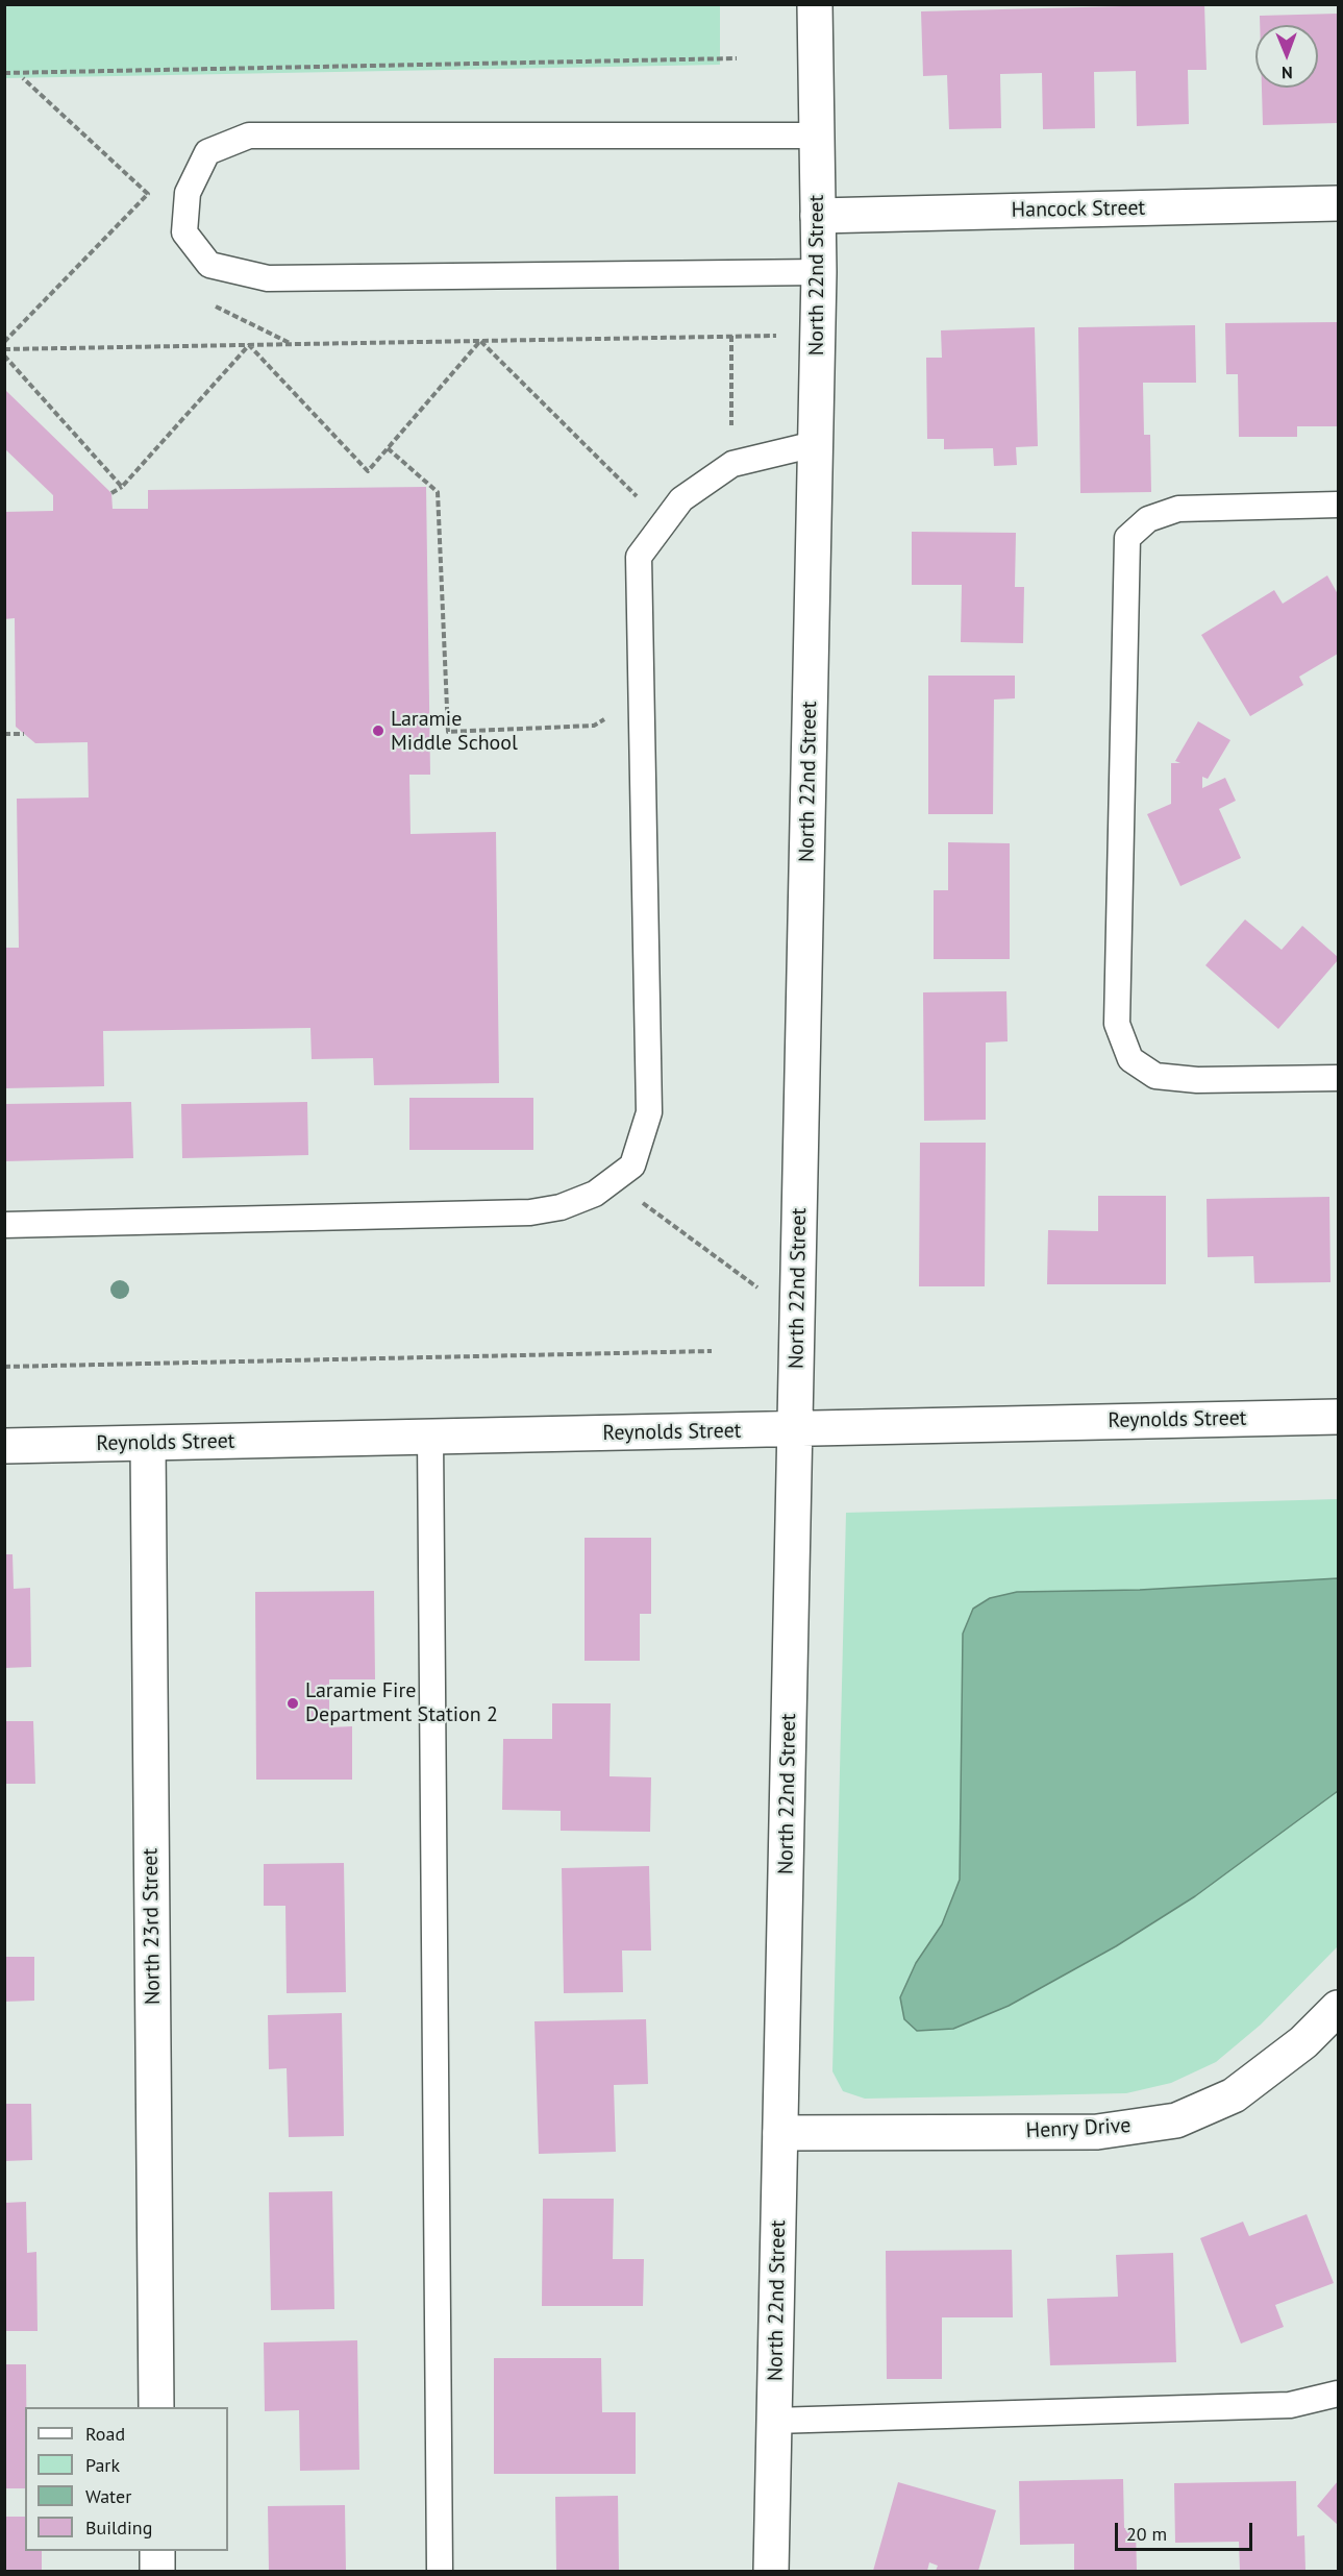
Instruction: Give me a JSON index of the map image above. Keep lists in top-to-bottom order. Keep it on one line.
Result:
{"streets":{"street":["Hancock Street","North 22nd Street","Reynolds Street","North 23rd Street","Henry Drive"]},"crossings":[["Hancock Street","North 22nd Street"],["North 22nd Street","Reynolds Street"],["North 22nd Street","Henry Drive"],["Reynolds Street","North 23rd Street"]],"places":["Laramie Middle School","Laramie Fire Department Station 2"],"legend":["Road","Park","Water","Building"],"scale_bar":"20 m","north":"bottom"}
